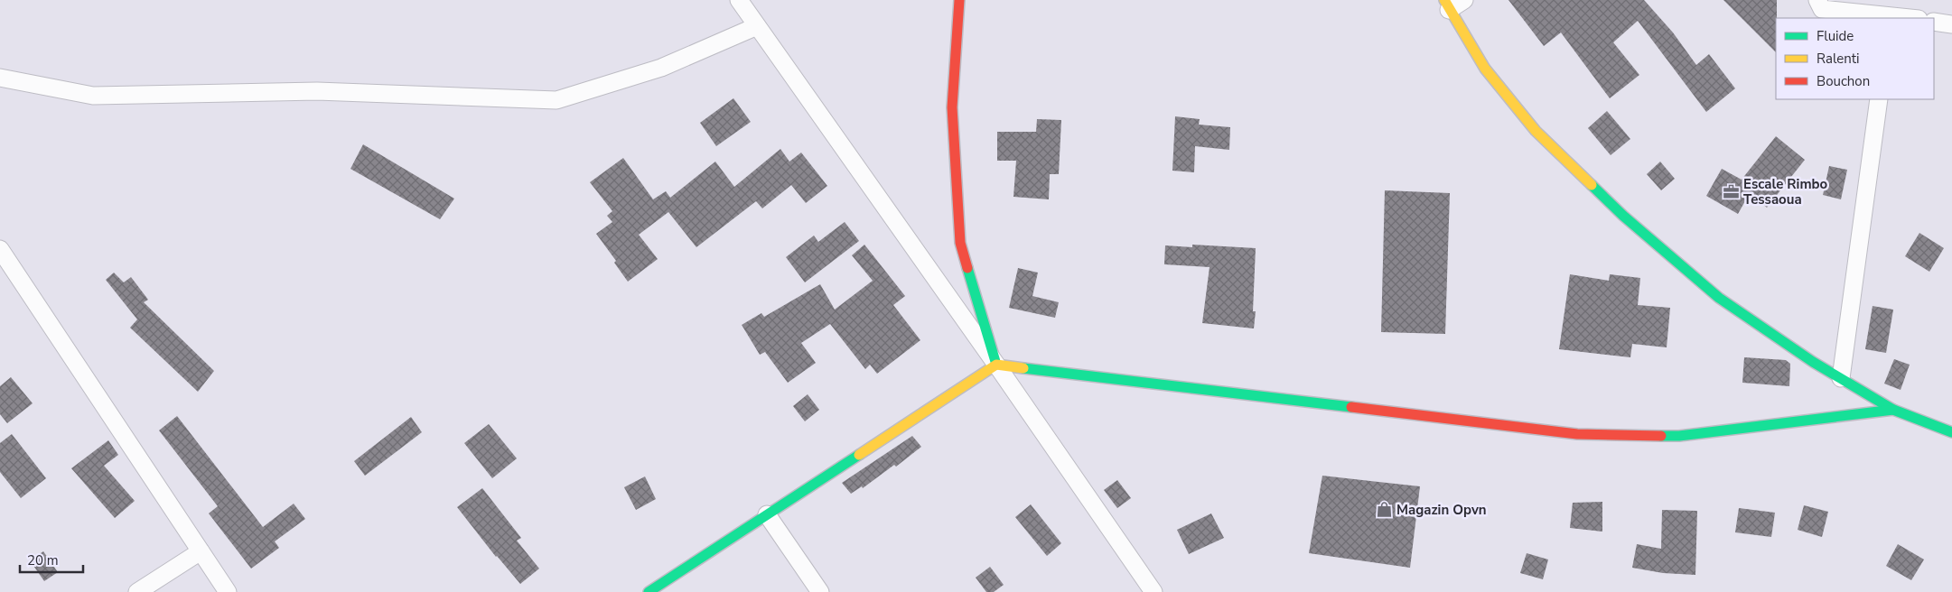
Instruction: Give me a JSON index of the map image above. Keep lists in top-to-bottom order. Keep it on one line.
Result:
{"places":{"office":["Escale Rimbo Tessaoua"],"shop":["Magazin Opvn"]},"legend":["Fluide","Ralenti","Bouchon"],"scale_bar":"20 m"}
